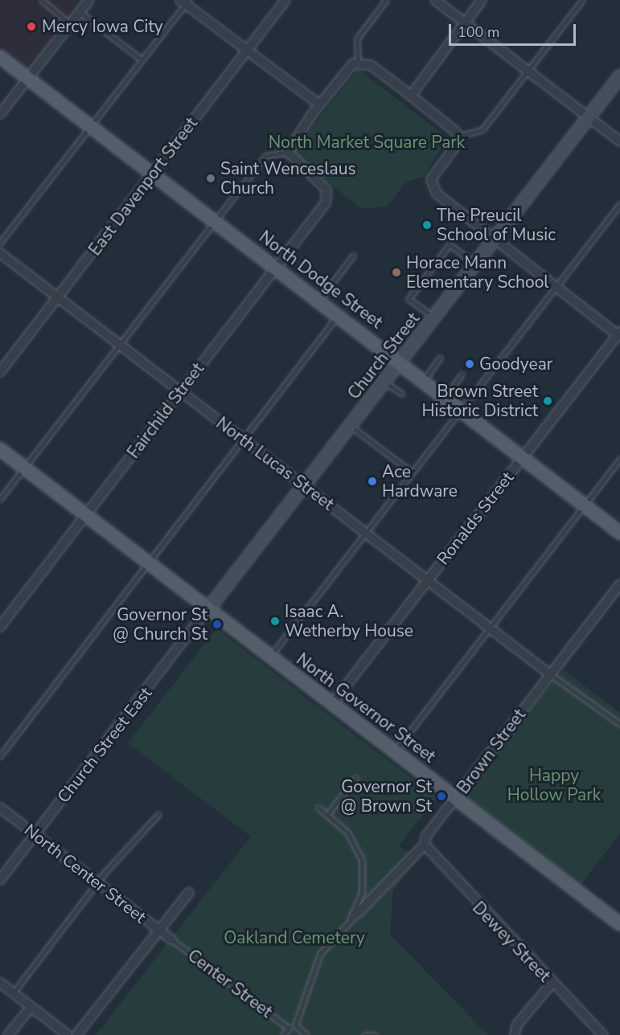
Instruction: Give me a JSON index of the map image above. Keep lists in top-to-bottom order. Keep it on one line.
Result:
{"streets":{"main road":["North Dodge Street","North Governor Street"],"street":["East Davenport Street","Church Street","Fairchild Street","North Lucas Street","Ronalds Street","Church Street East","Brown Street","North Center Street","Dewey Street"],"lane":["Center Street"]},"crossings":[["East Davenport Street","North Dodge Street"],["East Davenport Street","North Lucas Street"],["North Dodge Street","Church Street"],["North Dodge Street","Fairchild Street"],["North Dodge Street","Ronalds Street"],["Church Street","North Lucas Street"],["Church Street","North Governor Street"],["Church Street","Church Street East"],["Fairchild Street","North Lucas Street"],["Fairchild Street","North Governor Street"],["North Lucas Street","Ronalds Street"],["North Lucas Street","Brown Street"],["Ronalds Street","North Governor Street"],["North Governor Street","Church Street East"],["North Governor Street","Brown Street"],["Church Street East","North Center Street"],["Brown Street","Dewey Street"],["North Center Street","Center Street"]],"parks":["North Market Square Park","Happy Hollow Park","Oakland Cemetery"],"places":["Mercy Iowa City","Saint Wenceslaus Church","The Preucil School of Music","Horace Mann Elementary School","Goodyear","Brown Street Historic District","Ace Hardware","Isaac A. Wetherby House","Governor St @ Church St","Governor St @ Brown St"],"scale_bar":"100 m"}
